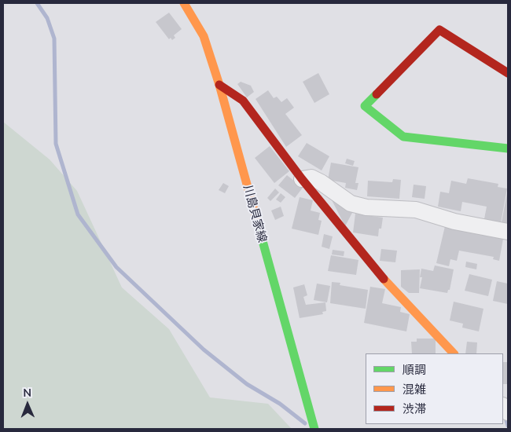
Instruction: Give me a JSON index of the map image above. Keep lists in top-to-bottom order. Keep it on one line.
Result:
{"streets":{"street":["川島貝家線"]},"legend":["順調","混雑","渋滞"],"north":"top"}
